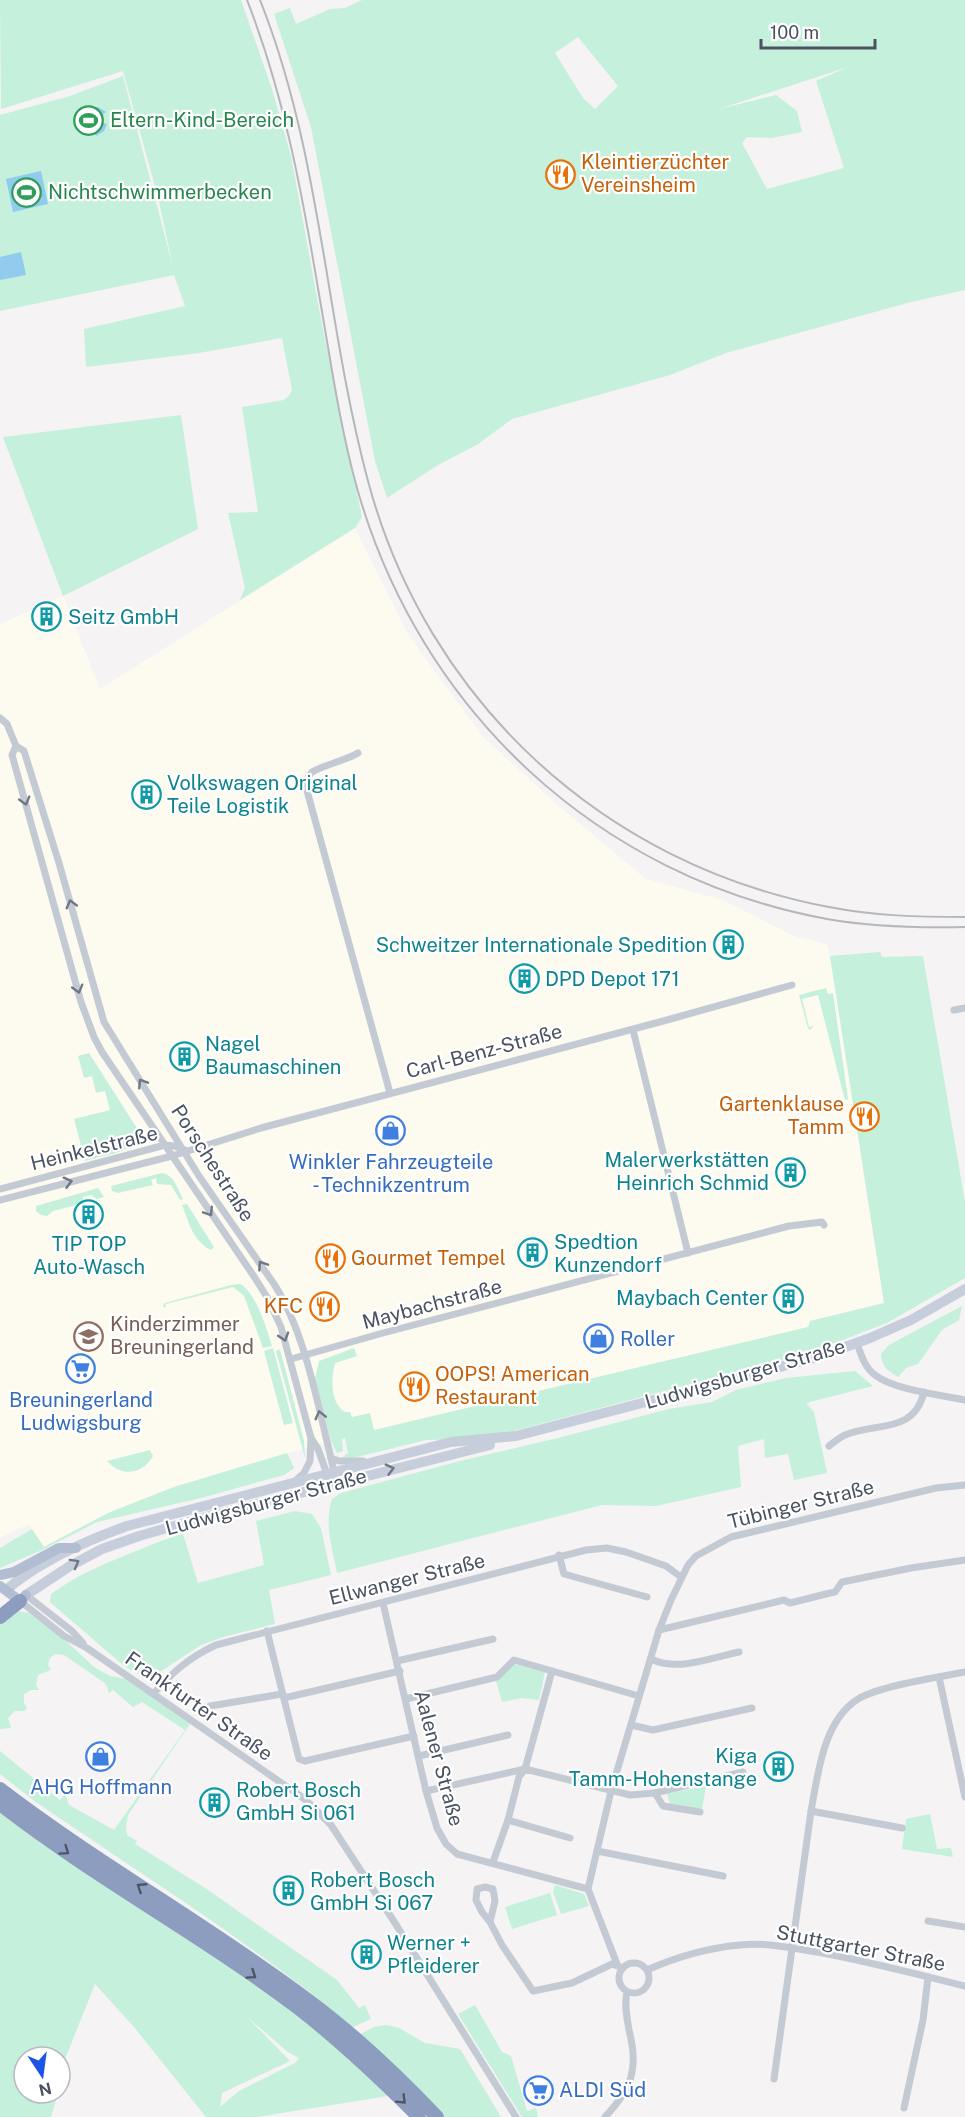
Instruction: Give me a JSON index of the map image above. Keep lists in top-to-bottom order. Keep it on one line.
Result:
{"streets":{"main road":["Ludwigsburger Straße"],"street":["Carl-Benz-Straße","Heinkelstraße","Porschestraße","Maybachstraße","Tübinger Straße","Ellwanger Straße","Frankfurter Straße","Aalener Straße","Stuttgarter Straße"]},"crossings":[["Carl-Benz-Straße","Heinkelstraße"],["Carl-Benz-Straße","Porschestraße"],["Heinkelstraße","Porschestraße"],["Porschestraße","Maybachstraße"],["Porschestraße","Ludwigsburger Straße"],["Ludwigsburger Straße","Frankfurter Straße"],["Tübinger Straße","Ellwanger Straße"],["Tübinger Straße","Aalener Straße"],["Ellwanger Straße","Frankfurter Straße"],["Ellwanger Straße","Aalener Straße"]],"places":{"sports":["Eltern-Kind-Bereich","Nichtschwimmerbecken"],"restaurant":["Kleintierzüchter Vereinsheim","Gartenklause Tamm","Gourmet Tempel","KFC","OOPS! American Restaurant"],"building":["Seitz GmbH","Volkswagen Original Teile Logistik","Schweitzer Internationale Spedition","DPD Depot 171","Nagel Baumaschinen","Malerwerkstätten Heinrich Schmid","TIP TOP Auto-Wasch","Spedtion Kunzendorf","Maybach Center","Kiga Tamm-Hohenstange","Robert Bosch GmbH Si 061","Robert Bosch GmbH Si 067","Werner + Pfleiderer"],"shop":["Winkler Fahrzeugteile - Technikzentrum","Roller","AHG Hoffmann"],"school or university":["Kinderzimmer Breuningerland"],"supermarket":["Breuningerland Ludwigsburg","ALDI Süd"]},"scale_bar":"100 m","north":"bottom"}
